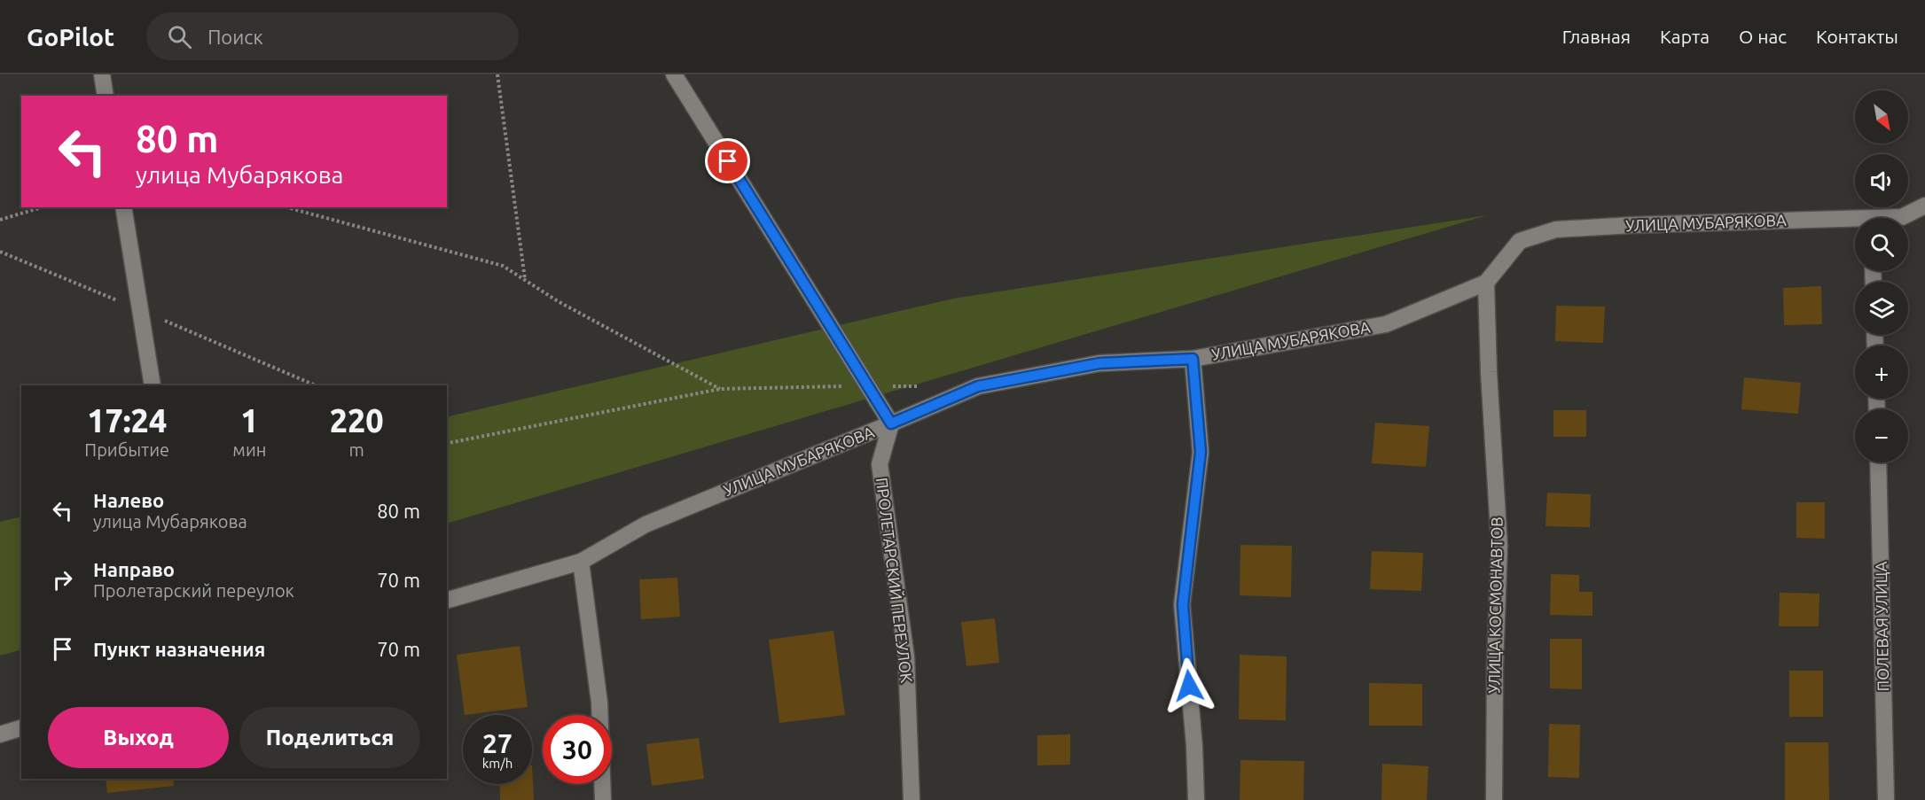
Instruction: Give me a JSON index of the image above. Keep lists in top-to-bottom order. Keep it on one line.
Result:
{"streets":{"street":["УЛИЦА МУБАРЯКОВА","ПРОЛЕТАРСКИЙ ПЕРЕУЛОК","УЛИЦА КОСМОНАВТОВ","ПОЛЕВАЯ УЛИЦА"]},"crossings":[["УЛИЦА МУБАРЯКОВА","ПРОЛЕТАРСКИЙ ПЕРЕУЛОК"],["УЛИЦА МУБАРЯКОВА","УЛИЦА КОСМОНАВТОВ"]],"north":"bottom right","page":{"header":"GoPilot","search":"Поиск","nav":["Главная","Карта","О нас","Контакты"],"map_buttons":["+","−"],"turn":["80 m","улица Мубарякова"],"eta":["17:24","Прибытие","1","мин","220","m"],"list":[{"name":"Налево","note":"улица Мубарякова","value":"80 m"},{"name":"Направо","note":"Пролетарский переулок","value":"70 m"},{"name":"Пункт назначения","value":"70 m"}],"buttons":["Выход","Поделиться"],"speed":"27 km/h","limit":"30"}}
